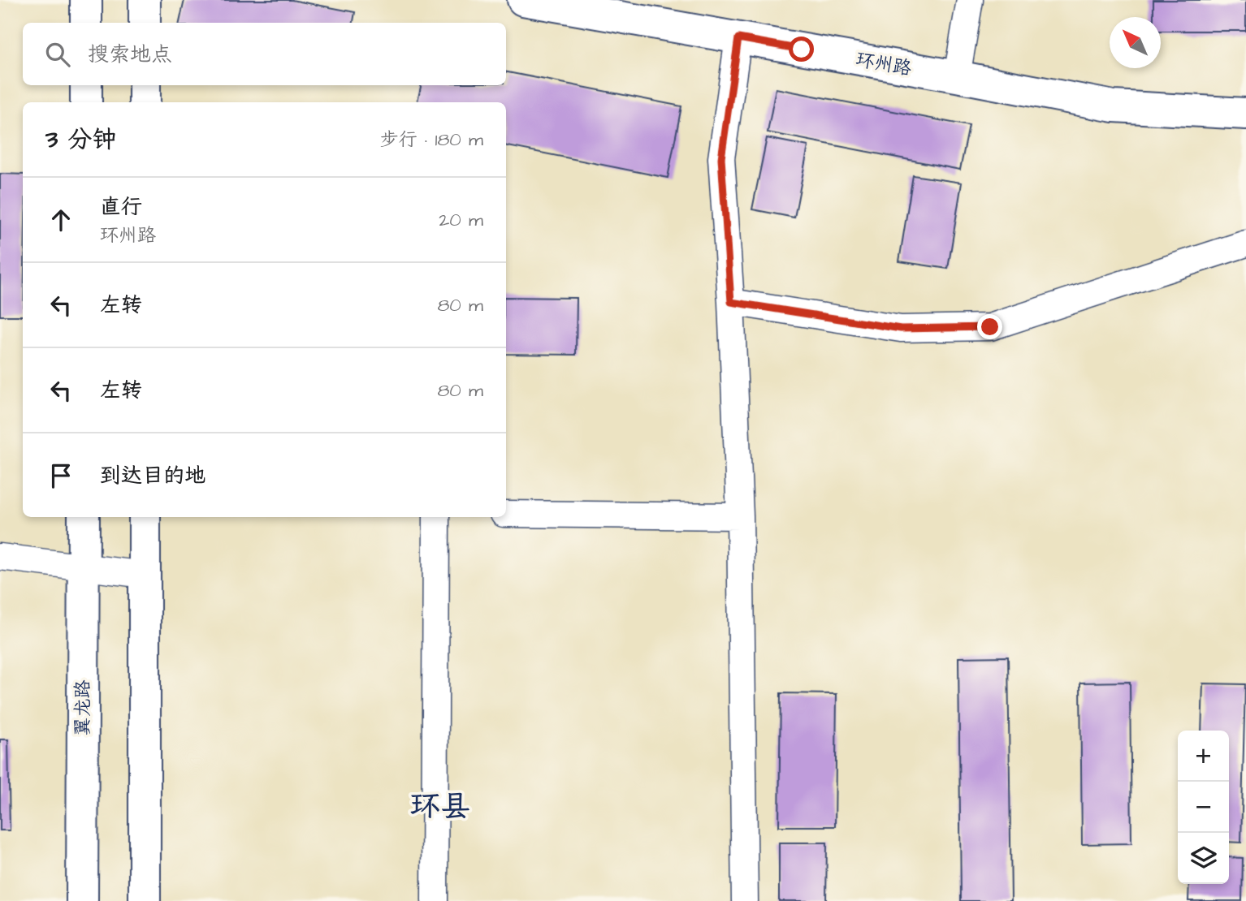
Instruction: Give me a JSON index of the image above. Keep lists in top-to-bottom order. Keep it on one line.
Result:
{"streets":{"main road":["环州路","翼龙路"]},"districts":["环县"],"north":"top left","page":{"search":"搜索地点","heading":["3 分钟","步行 · 180 m"],"list":[["直行","环州路","20 m"],["左转","80 m"],["左转","80 m"],"到达目的地"],"map_buttons":["+","−"]}}
